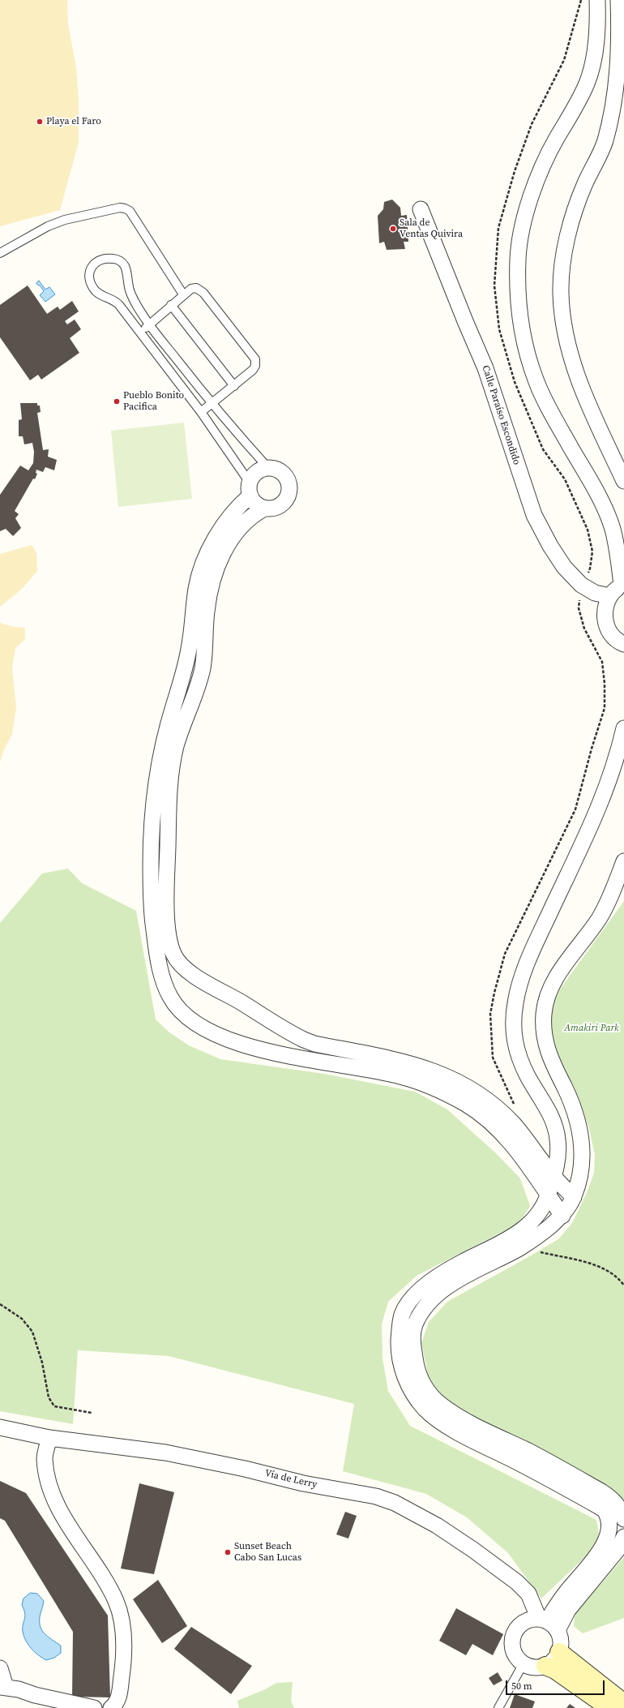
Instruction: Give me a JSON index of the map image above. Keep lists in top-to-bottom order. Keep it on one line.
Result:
{"streets":{"street":["Calle Paraíso Escondido","Vía de Lerry"]},"parks":["Amakiri Park"],"places":["Playa el Faro","Sala de Ventas Quivira","Pueblo Bonito Pacifica","Sunset Beach Cabo San Lucas"],"scale_bar":"50 m"}
